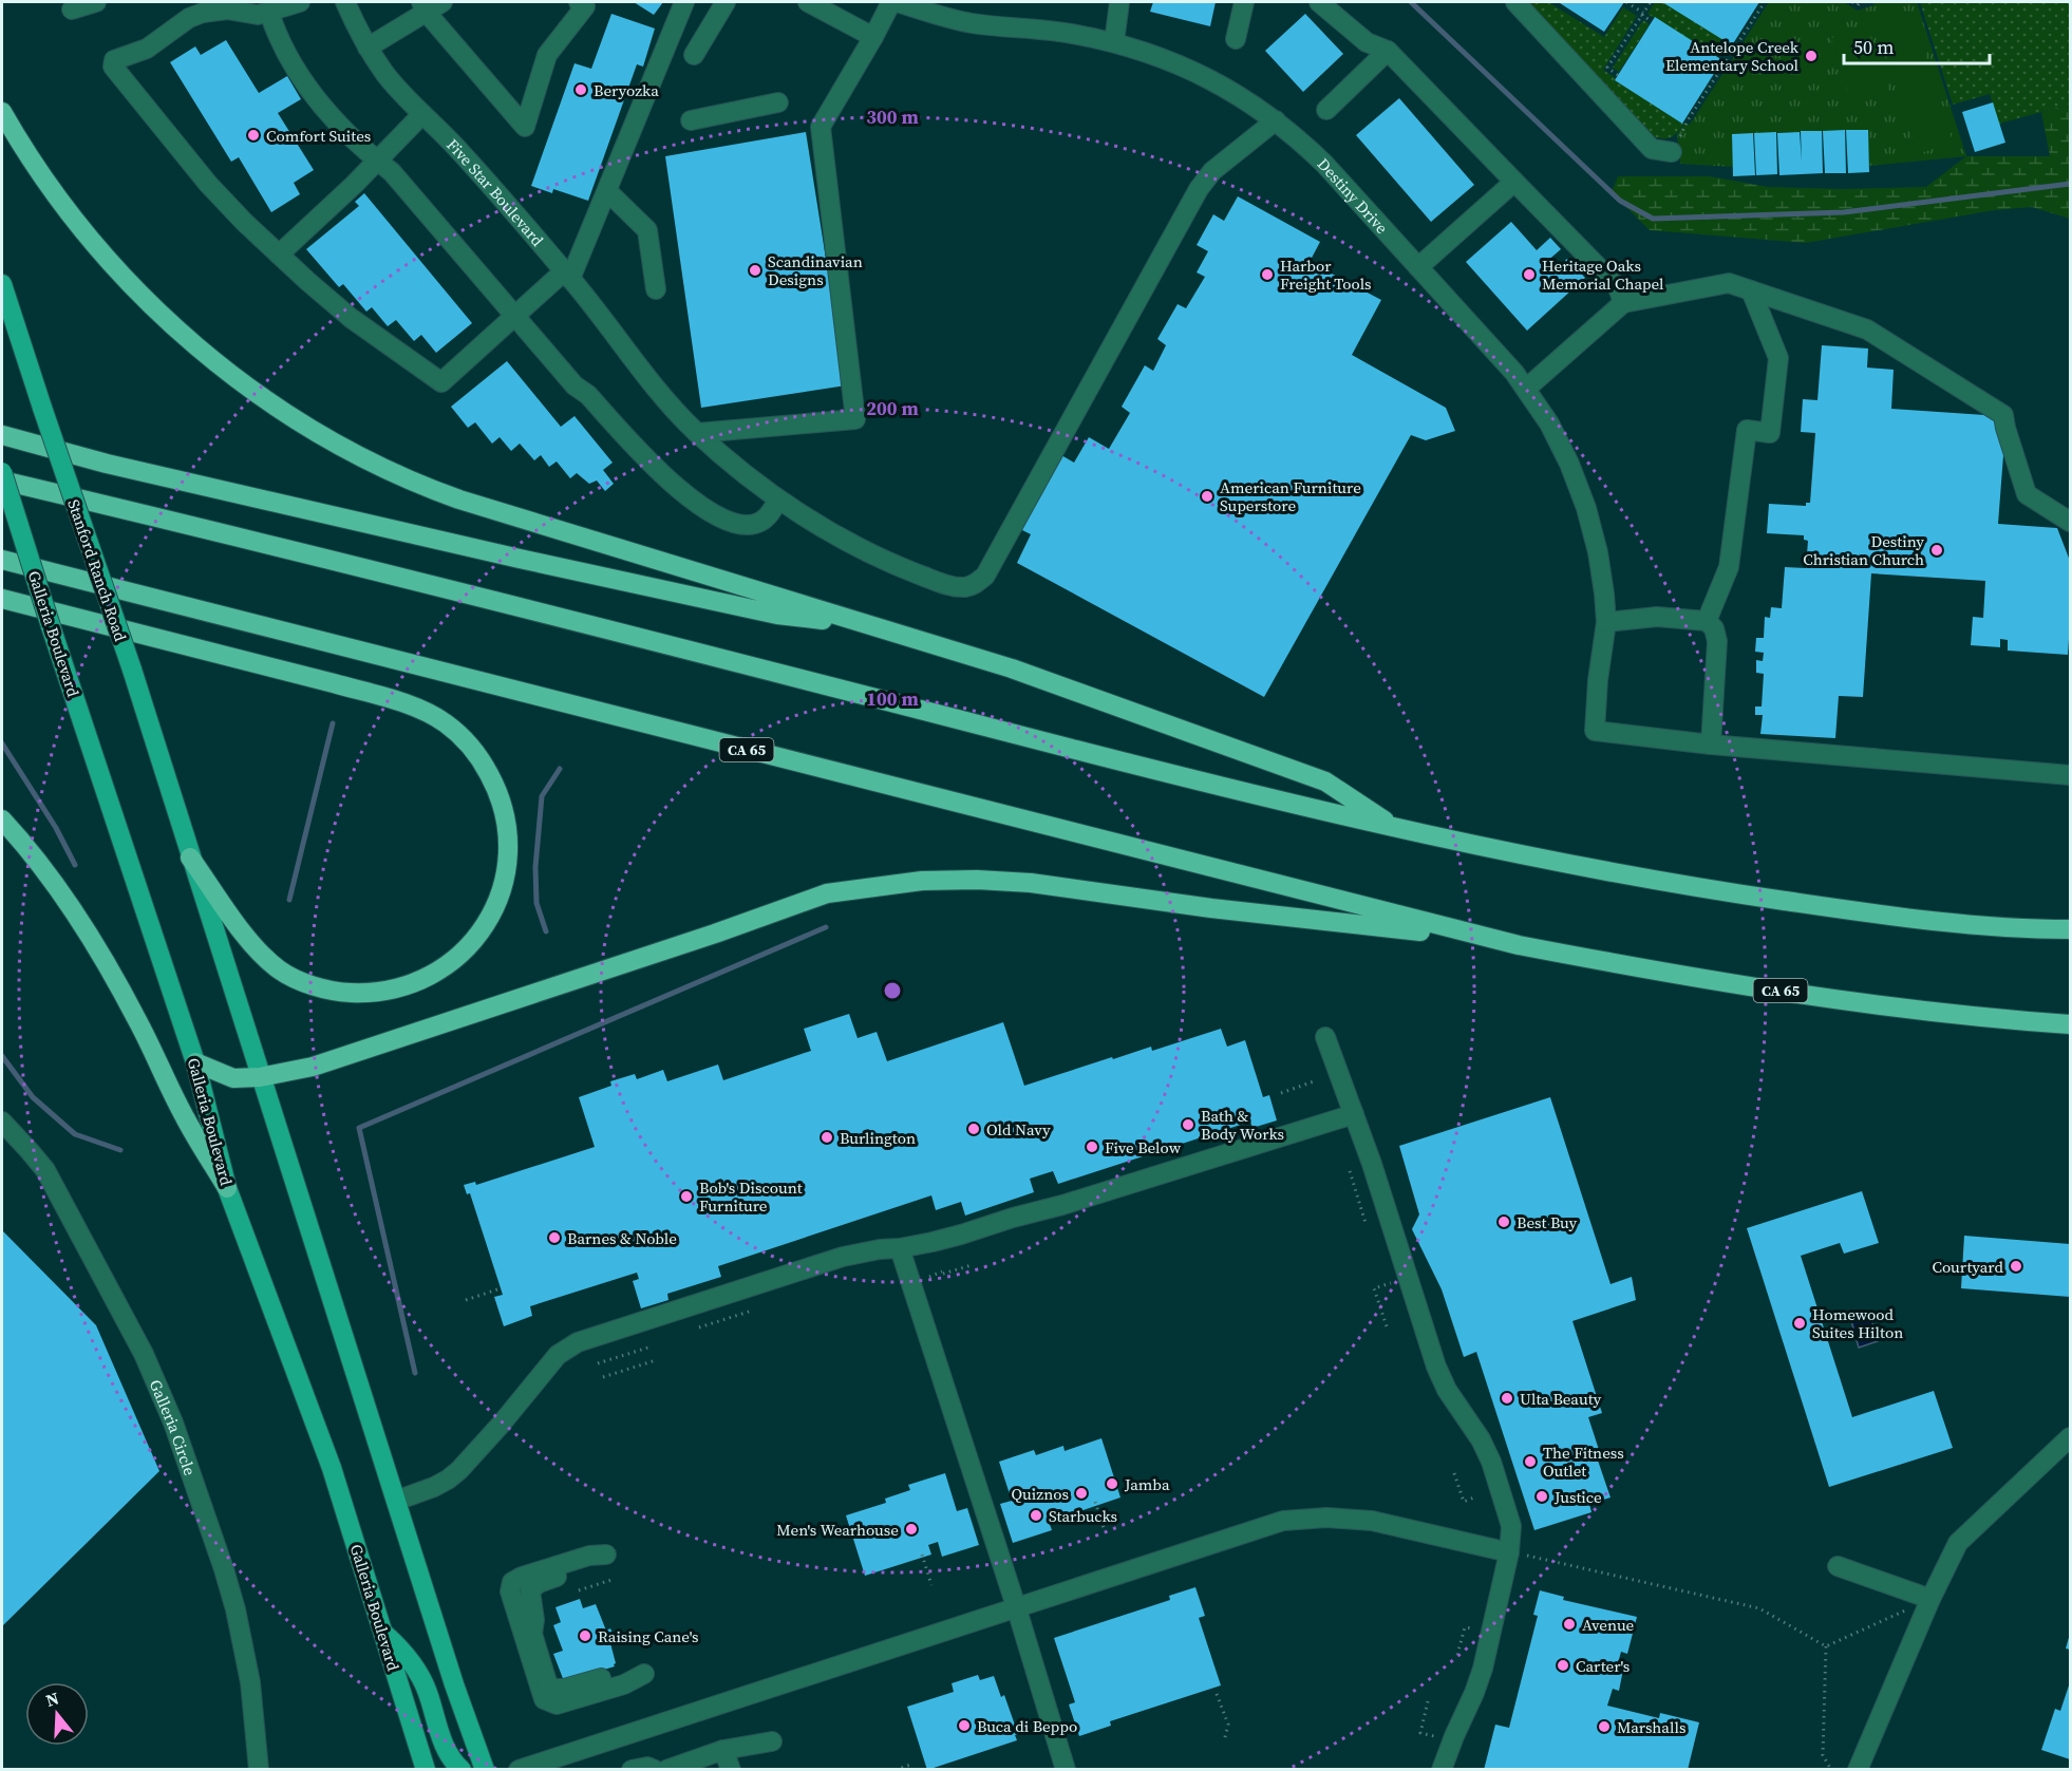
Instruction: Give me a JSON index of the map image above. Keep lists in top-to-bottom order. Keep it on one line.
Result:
{"streets":{"highway":["CA 65"],"main road":["Stanford Ranch Road","Galleria Boulevard"],"street":["Five Star Boulevard","Destiny Drive","Galleria Circle"]},"crossings":[["Five Star Boulevard","Destiny Drive"]],"places":["Antelope Creek Elementary School","Beryozka","Comfort Suites","Scandinavian Designs","Harbor Freight Tools","Heritage Oaks Memorial Chapel","American Furniture Superstore","Destiny Christian Church","Bath & Body Works","Old Navy","Burlington","Five Below","Bob's Discount Furniture","Best Buy","Barnes & Noble","Courtyard","Homewood Suites Hilton","Ulta Beauty","The Fitness Outlet","Jamba","Quiznos","Justice","Starbucks","Men's Wearhouse","Avenue","Raising Cane's","Carter's","Buca di Beppo","Marshalls"],"scale_bar":"50 m","north":"top","rings":["300 m","200 m","100 m"]}
